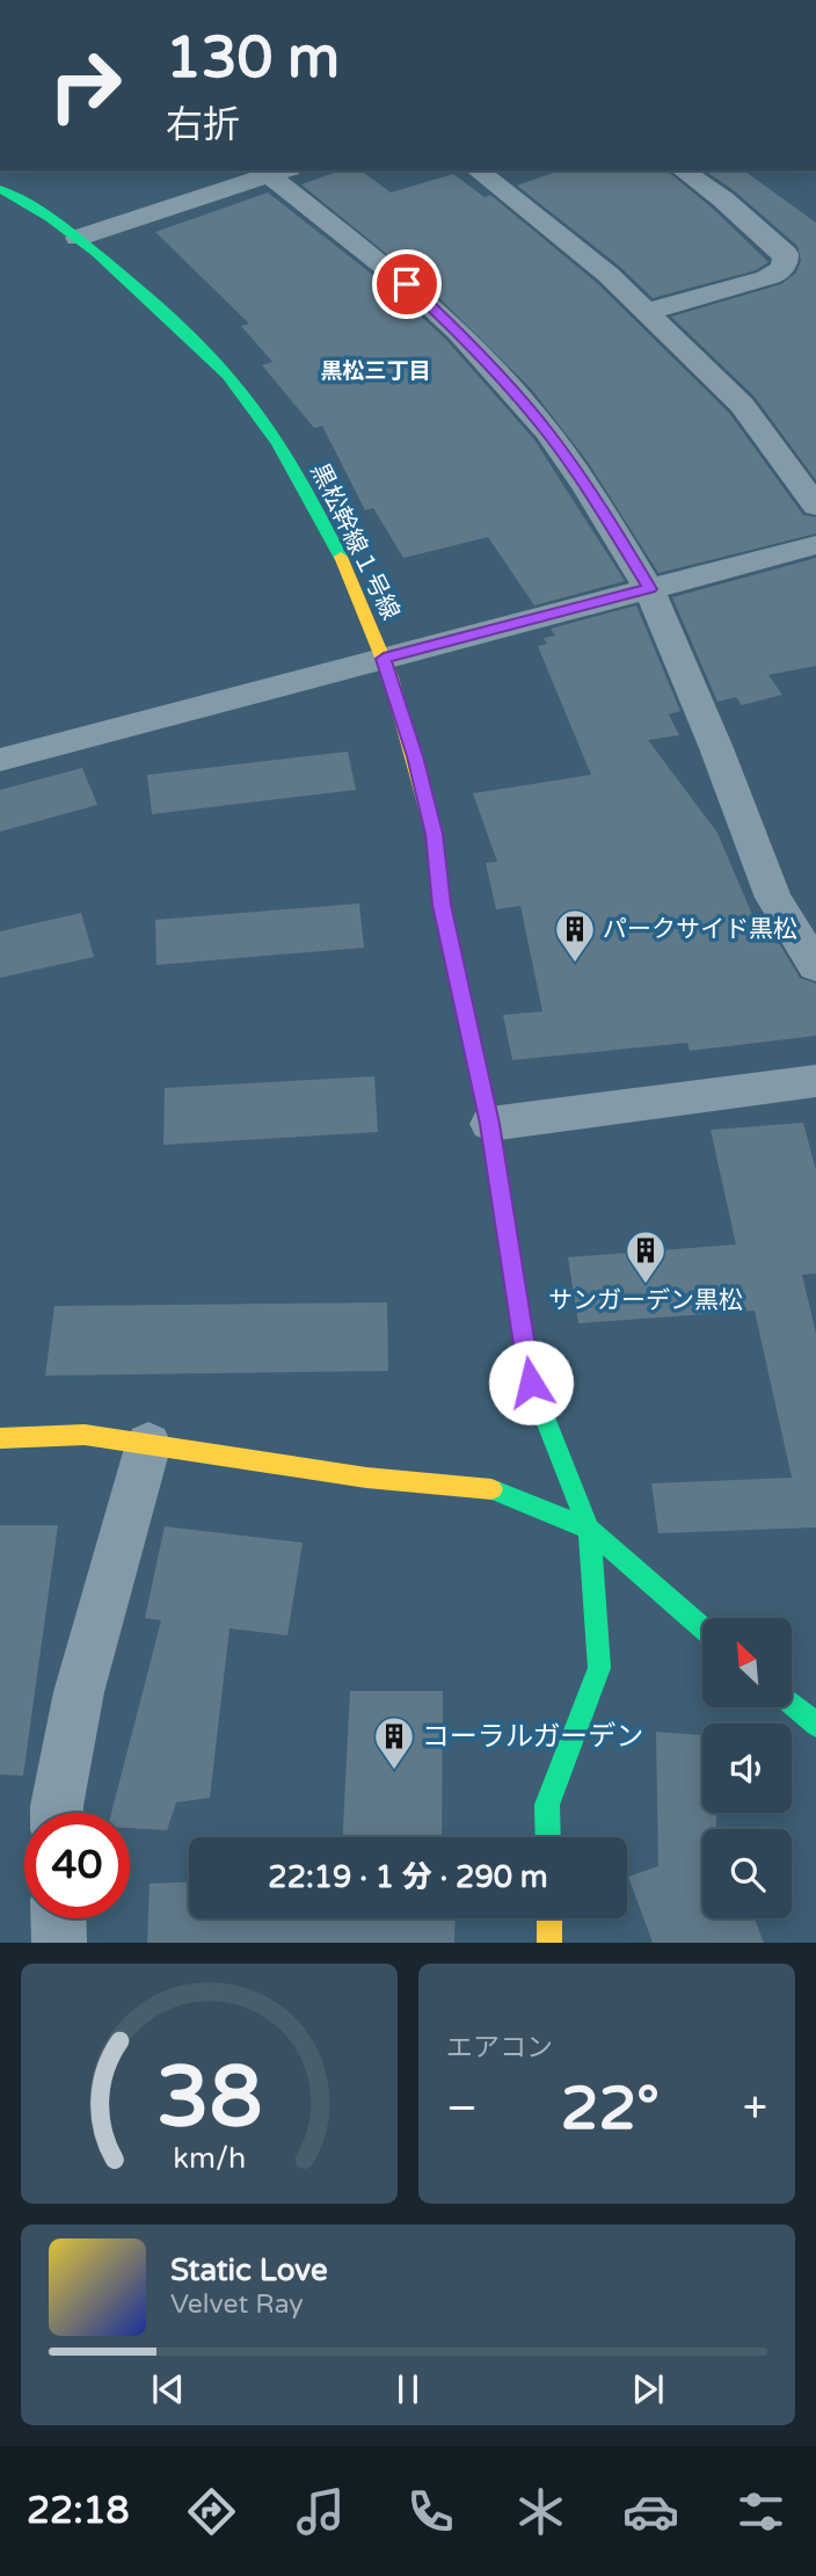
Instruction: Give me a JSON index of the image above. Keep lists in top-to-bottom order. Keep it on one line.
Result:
{"streets":{"street":["黒松幹線１号線"]},"districts":["黒松三丁目"],"places":{"building":["パークサイド黒松","サンガーデン黒松","コーラルガーデン"]},"north":"top left","page":{"turn":["130 m","右折"],"limit":"40","trip":"22:19 · 1 分 · 290 m","tile":"エアコン","heat":["−","22°","+"],"song":["Static Love","Velvet Ray"],"tabs":"22:18","gauge":["38","km/h"]}}
